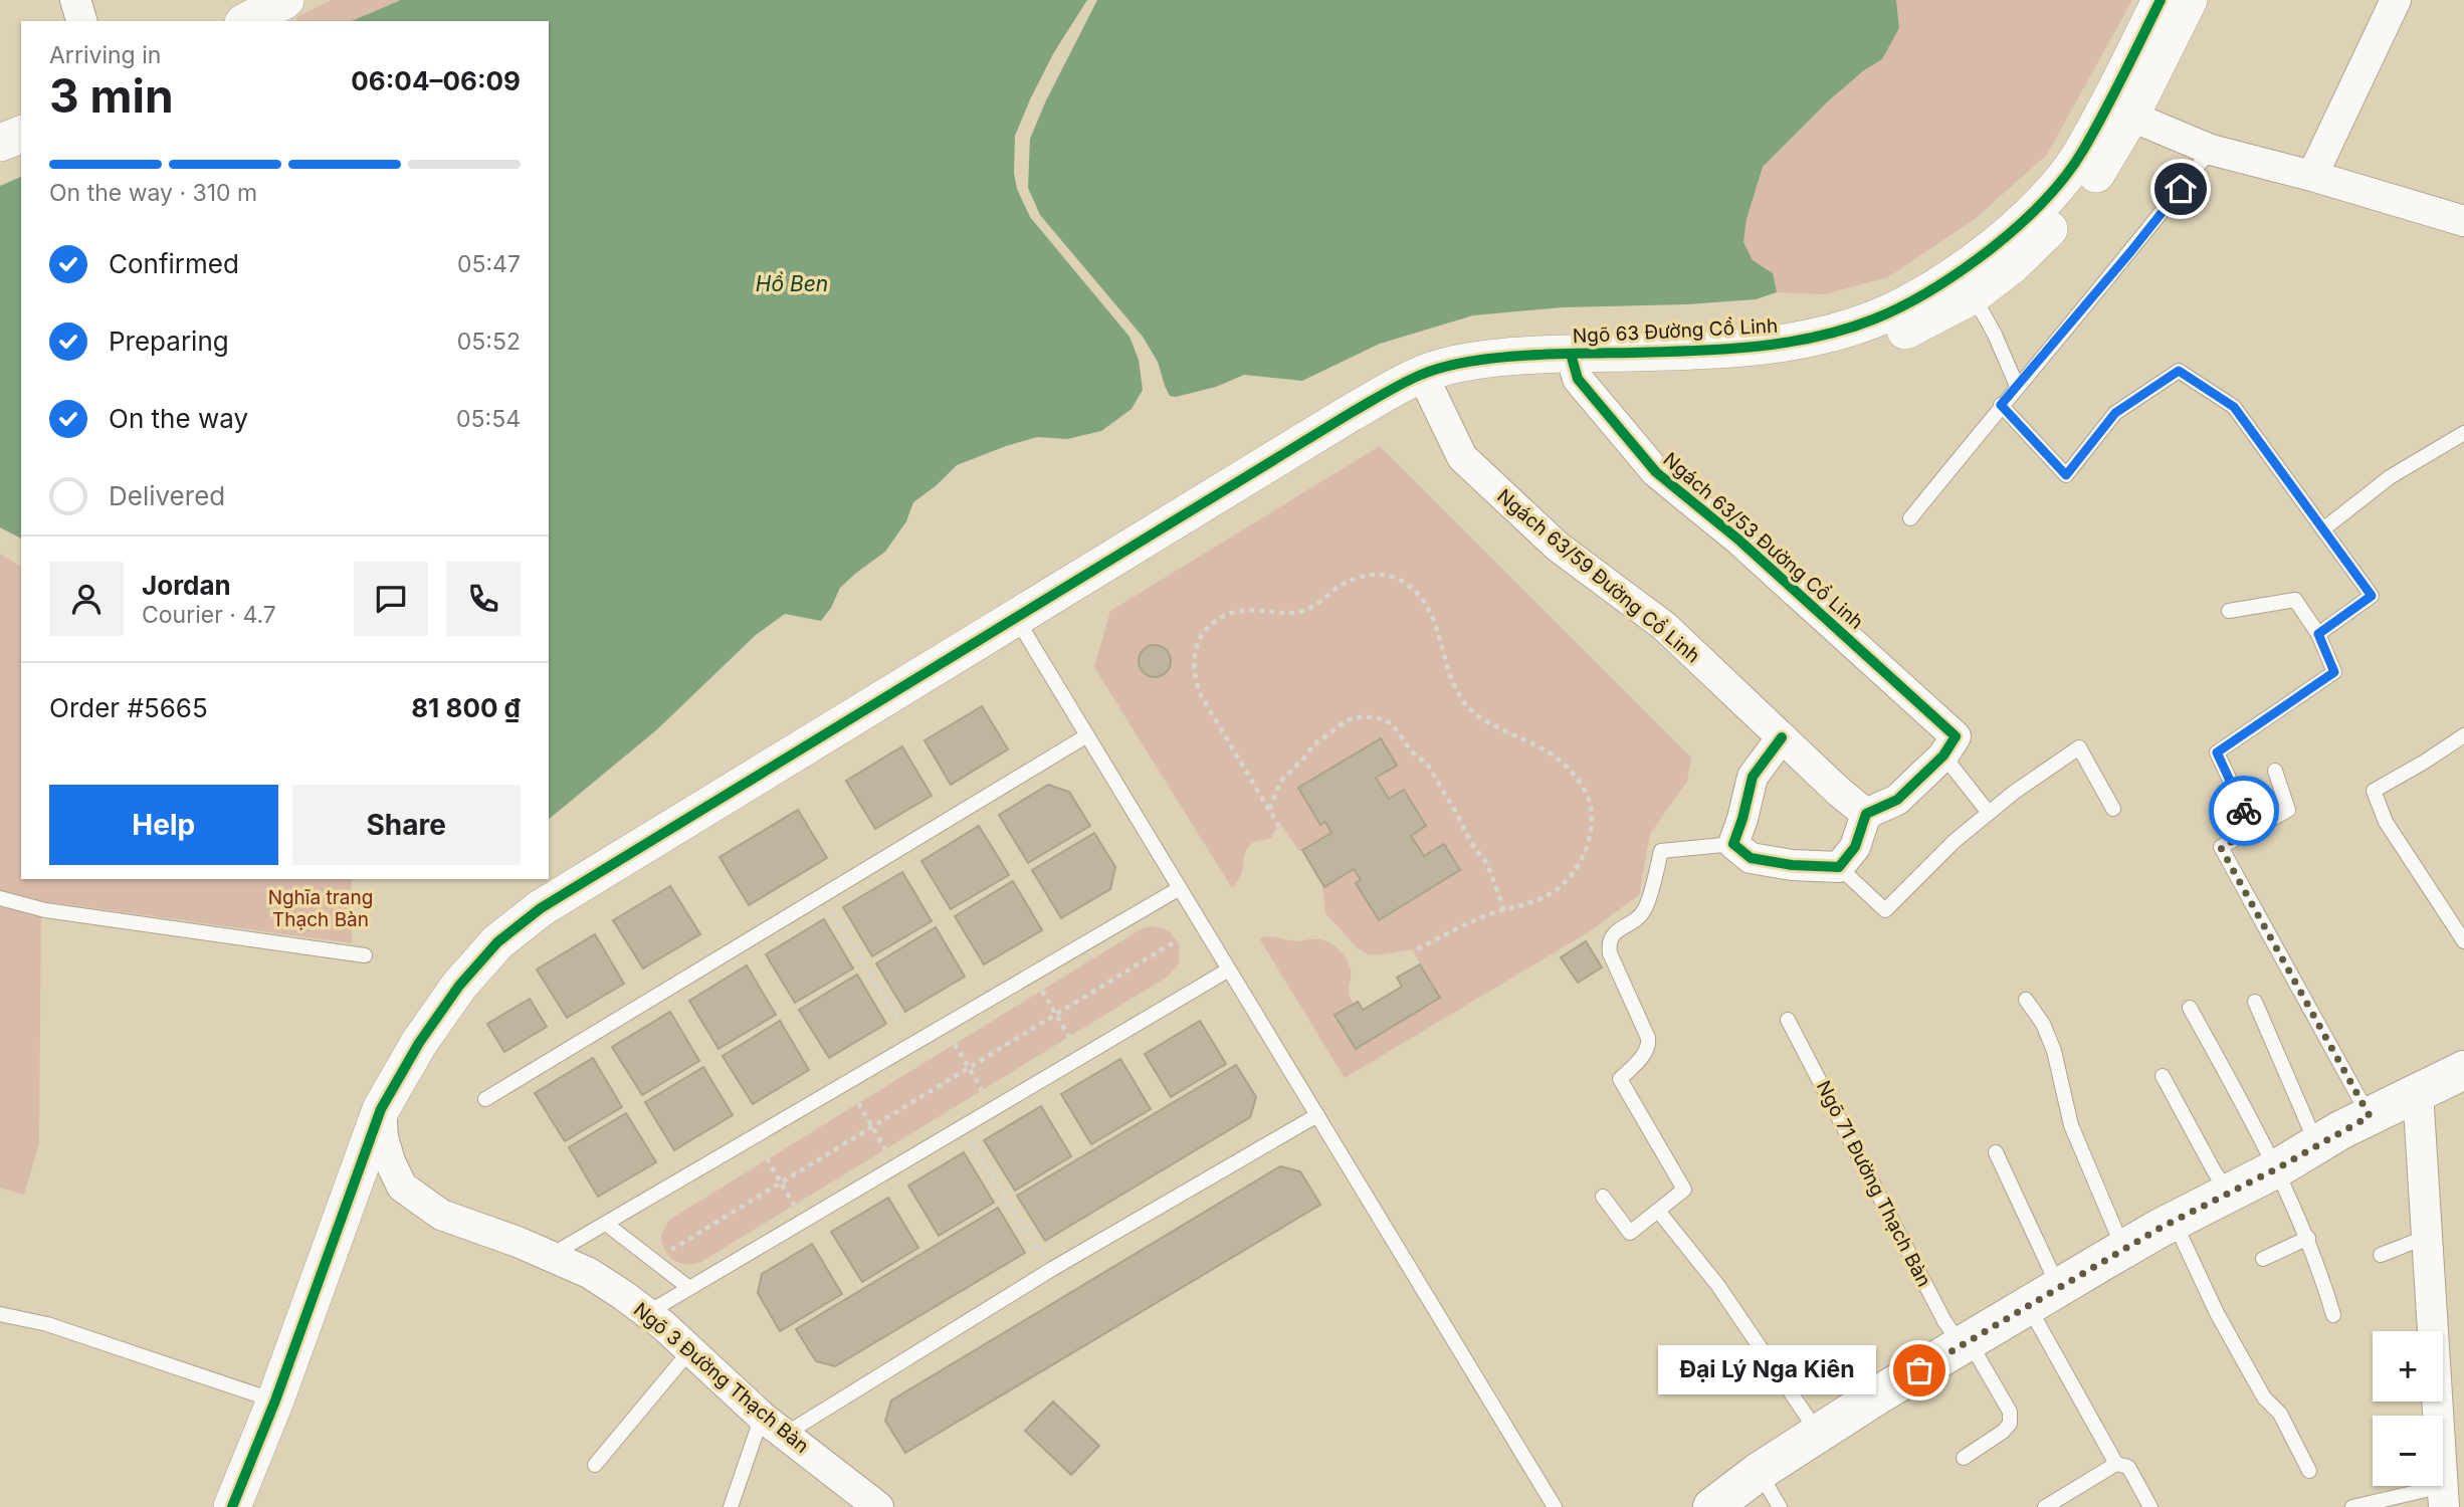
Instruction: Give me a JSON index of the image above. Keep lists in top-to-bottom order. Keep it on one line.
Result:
{"streets":{"street":["Ngõ 63 Đường Cổ Linh","Ngách 63/53 Đường Cổ Linh","Ngách 63/59 Đường Cổ Linh","Ngõ 3 Đường Thạch Bàn"],"lane":["Ngõ 71 Đường Thạch Bàn"]},"crossings":[["Ngõ 63 Đường Cổ Linh","Ngách 63/53 Đường Cổ Linh"],["Ngõ 63 Đường Cổ Linh","Ngách 63/59 Đường Cổ Linh"],["Ngõ 63 Đường Cổ Linh","Ngõ 3 Đường Thạch Bàn"]],"water":["Hồ Ben"],"parks":["Nghĩa trang Thạch Bàn"],"places":["Đại Lý Nga Kiên"],"page":{"heading":["3 min","Arriving in","06:04–06:09"],"panel":["Jordan","Courier · 4.7","Order #5665","81 800 ₫"],"bar":"On the way · 310 m","list":[["Confirmed","05:47"],["Preparing","05:52"],["On the way","05:54"],"Delivered"],"buttons":["Help","Share"],"map_buttons":["+","−"],"bubble":"Đại Lý Nga Kiên"}}
